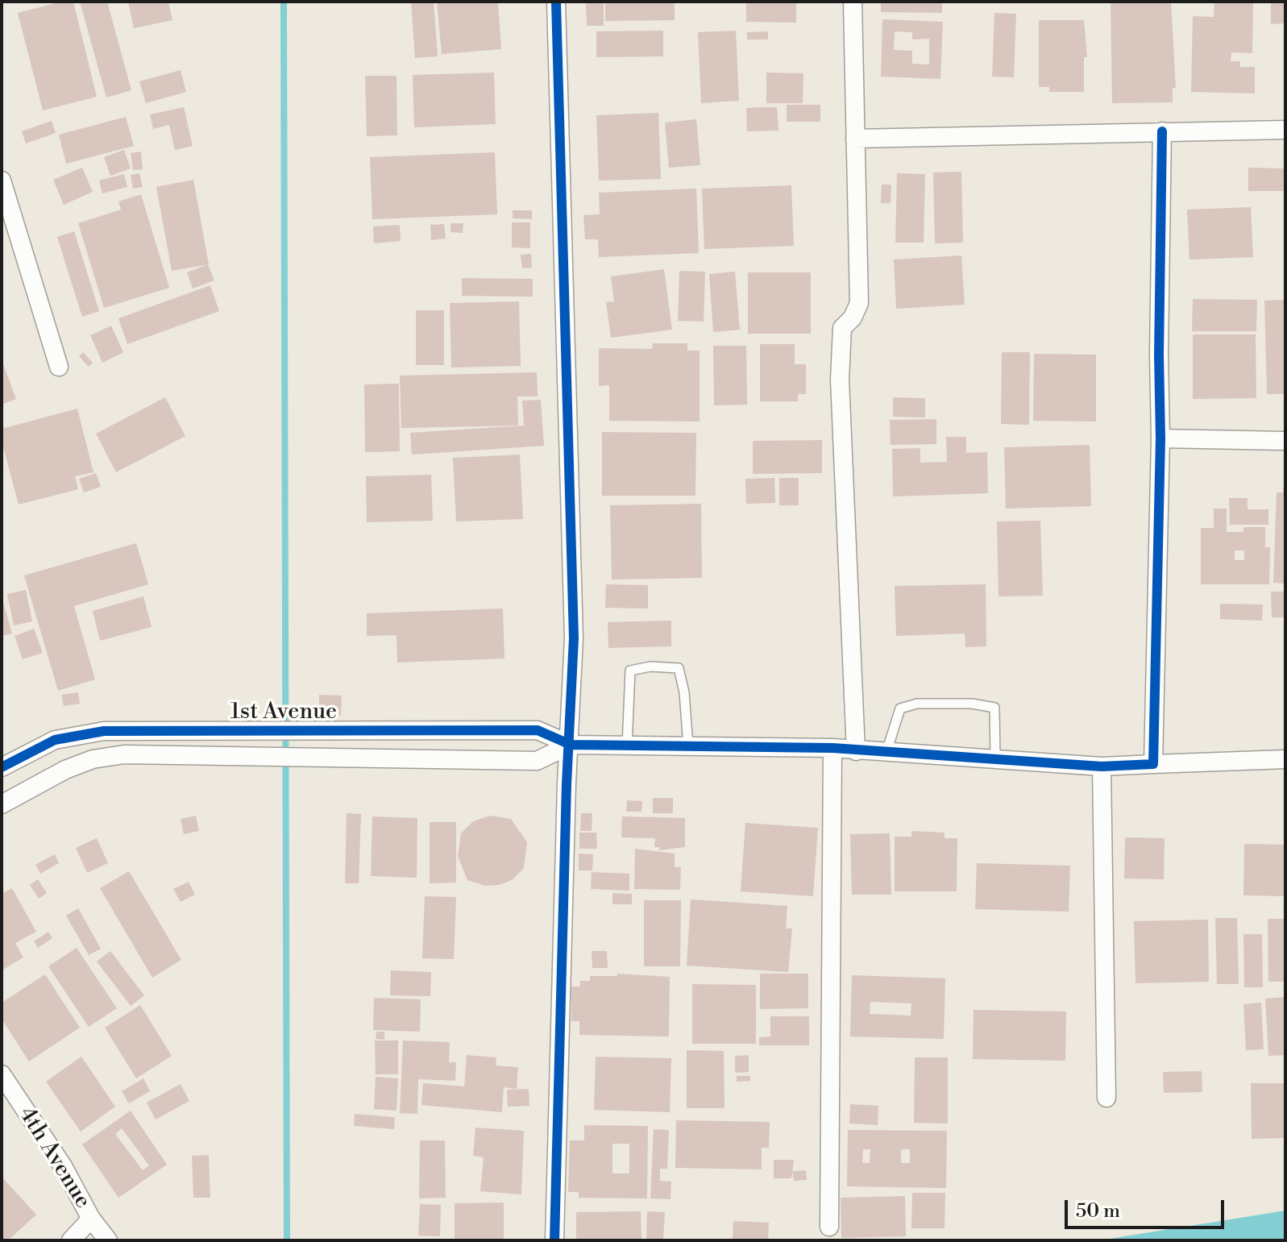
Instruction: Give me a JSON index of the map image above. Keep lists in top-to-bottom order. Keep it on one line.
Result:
{"streets":{"street":["1st Avenue","4th Avenue"]},"scale_bar":"50 m"}
